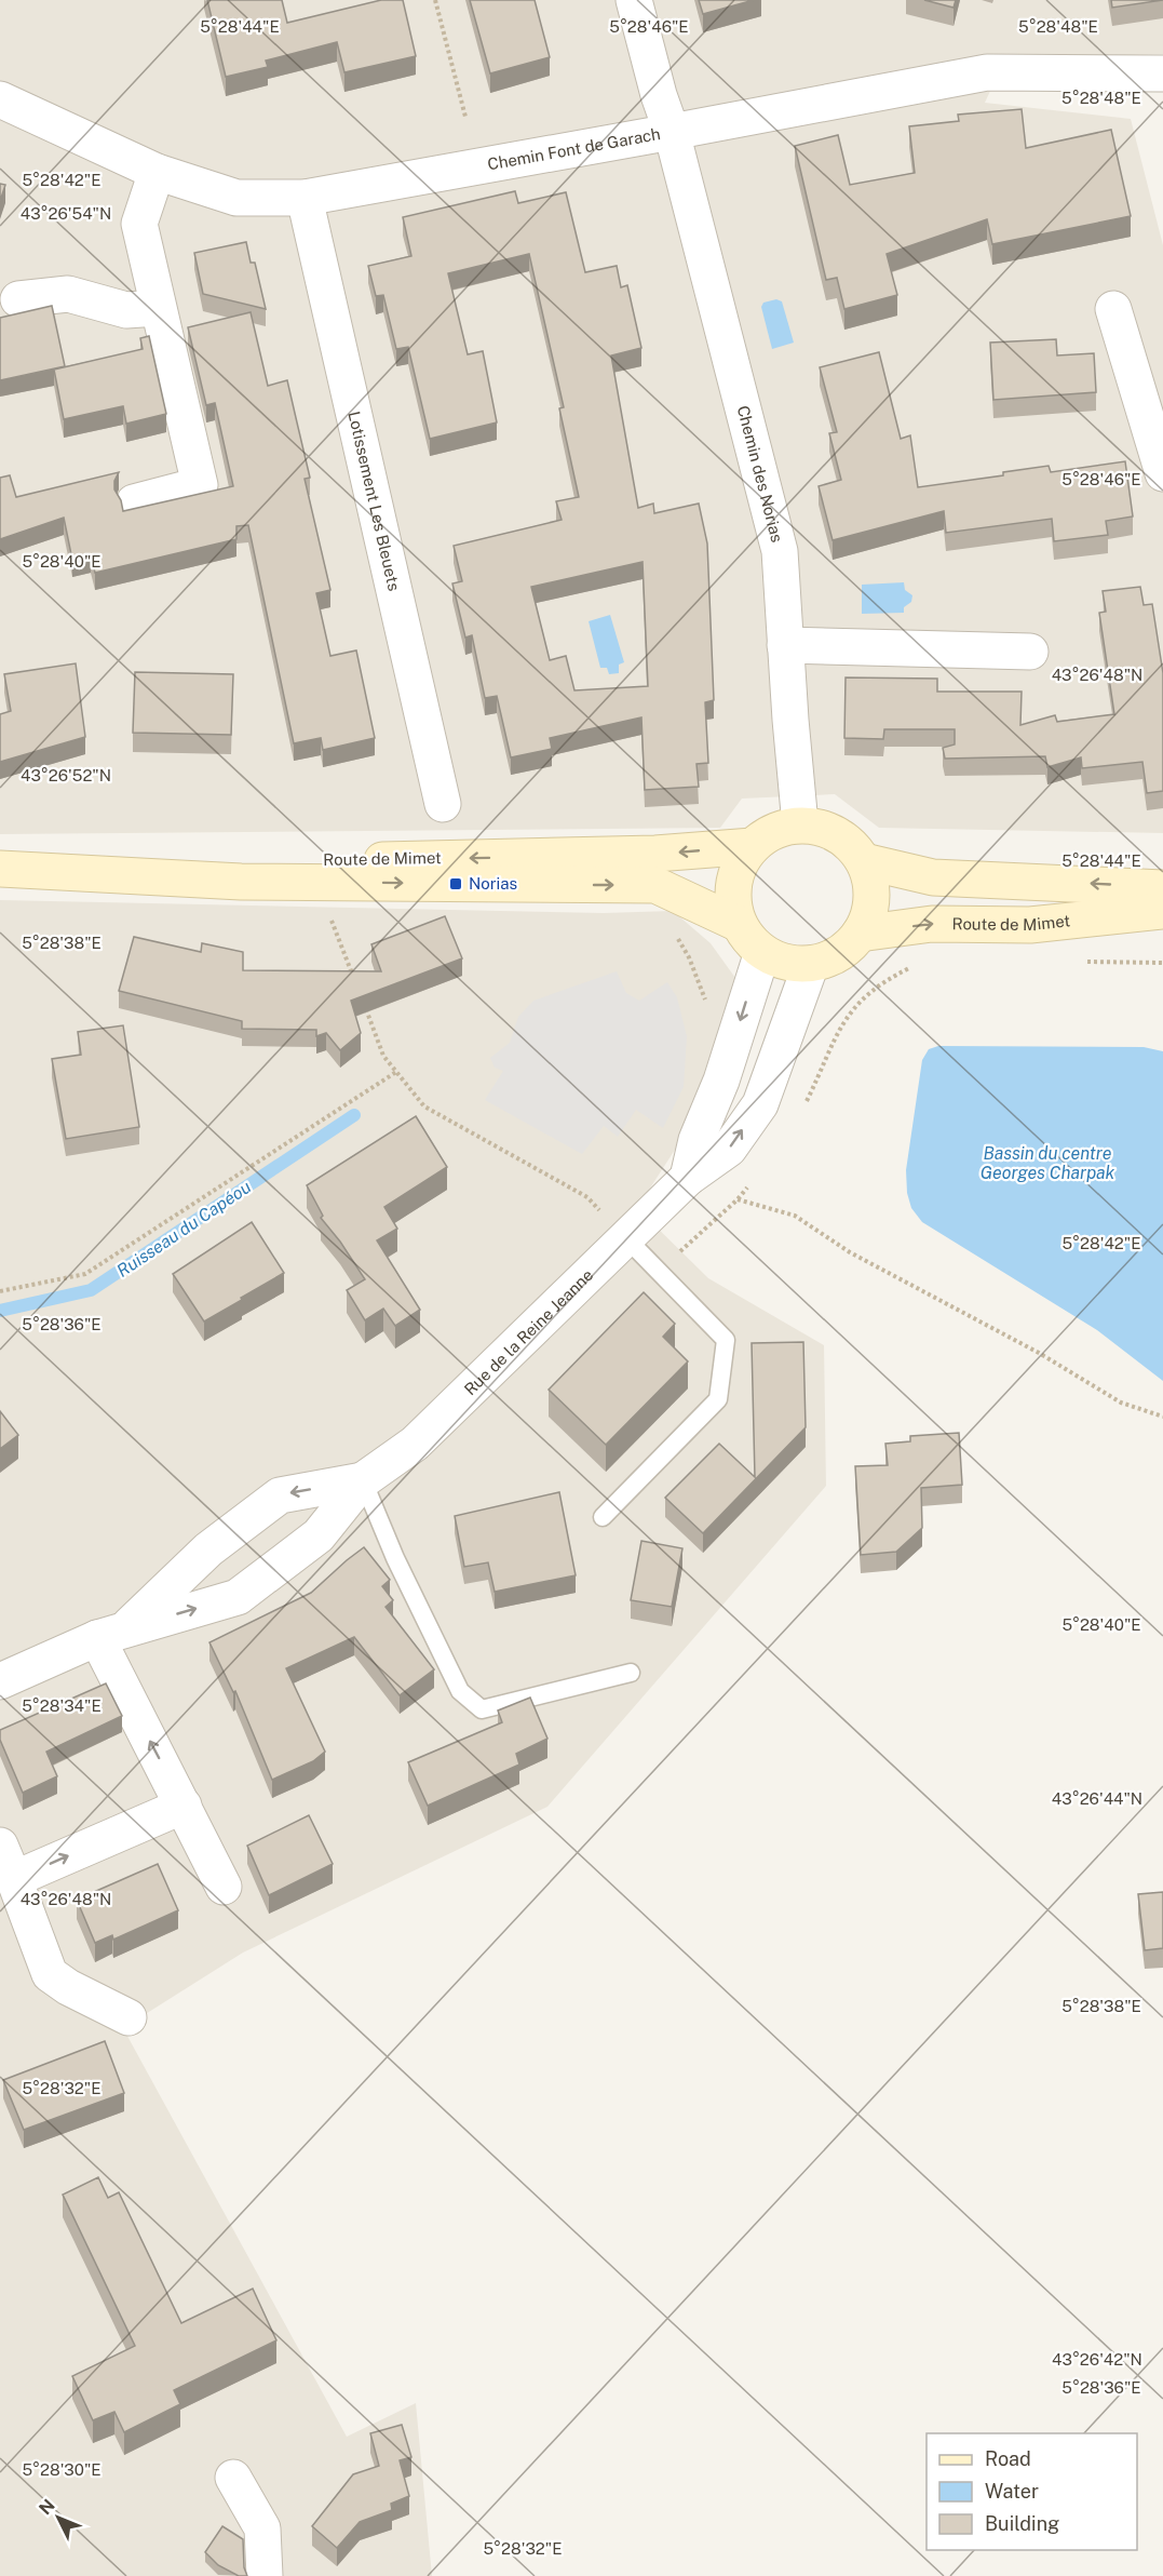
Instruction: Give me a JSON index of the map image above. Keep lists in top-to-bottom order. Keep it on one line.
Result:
{"streets":{"street":["Chemin Font de Garach","Chemin des Norias","Lotissement Les Bleuets","Route de Mimet","Rue de la Reine Jeanne"]},"crossings":[["Chemin Font de Garach","Chemin des Norias"],["Chemin Font de Garach","Lotissement Les Bleuets"],["Chemin des Norias","Route de Mimet"],["Chemin des Norias","Rue de la Reine Jeanne"],["Route de Mimet","Rue de la Reine Jeanne"]],"water":["Bassin du centre Georges Charpak","Ruisseau du Capéou"],"places":{"transit":["Norias"]},"legend":["Road","Water","Building"],"north":"top left","coordinates":["5°28'48\"E","5°28'44\"E","5°28'46\"E","5°28'42\"E","43°26'54\"N","5°28'40\"E","43°26'48\"N","43°26'52\"N","5°28'38\"E","5°28'36\"E","5°28'34\"E","43°26'44\"N","5°28'32\"E","43°26'42\"N","5°28'30\"E"]}
